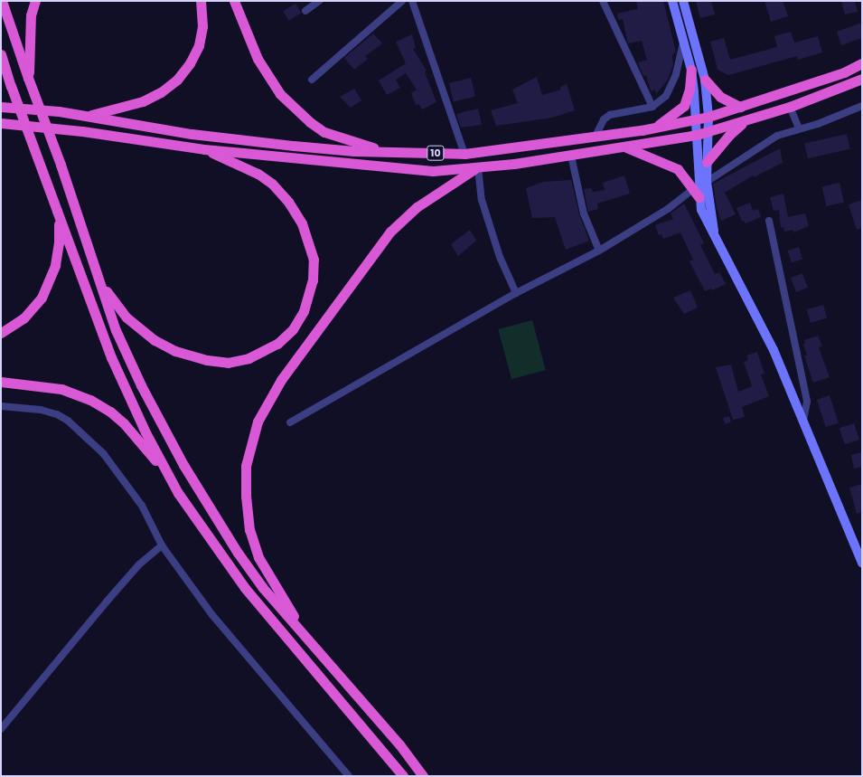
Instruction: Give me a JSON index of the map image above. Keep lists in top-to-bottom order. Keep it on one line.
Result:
{"streets":{"highway":["10"]}}
